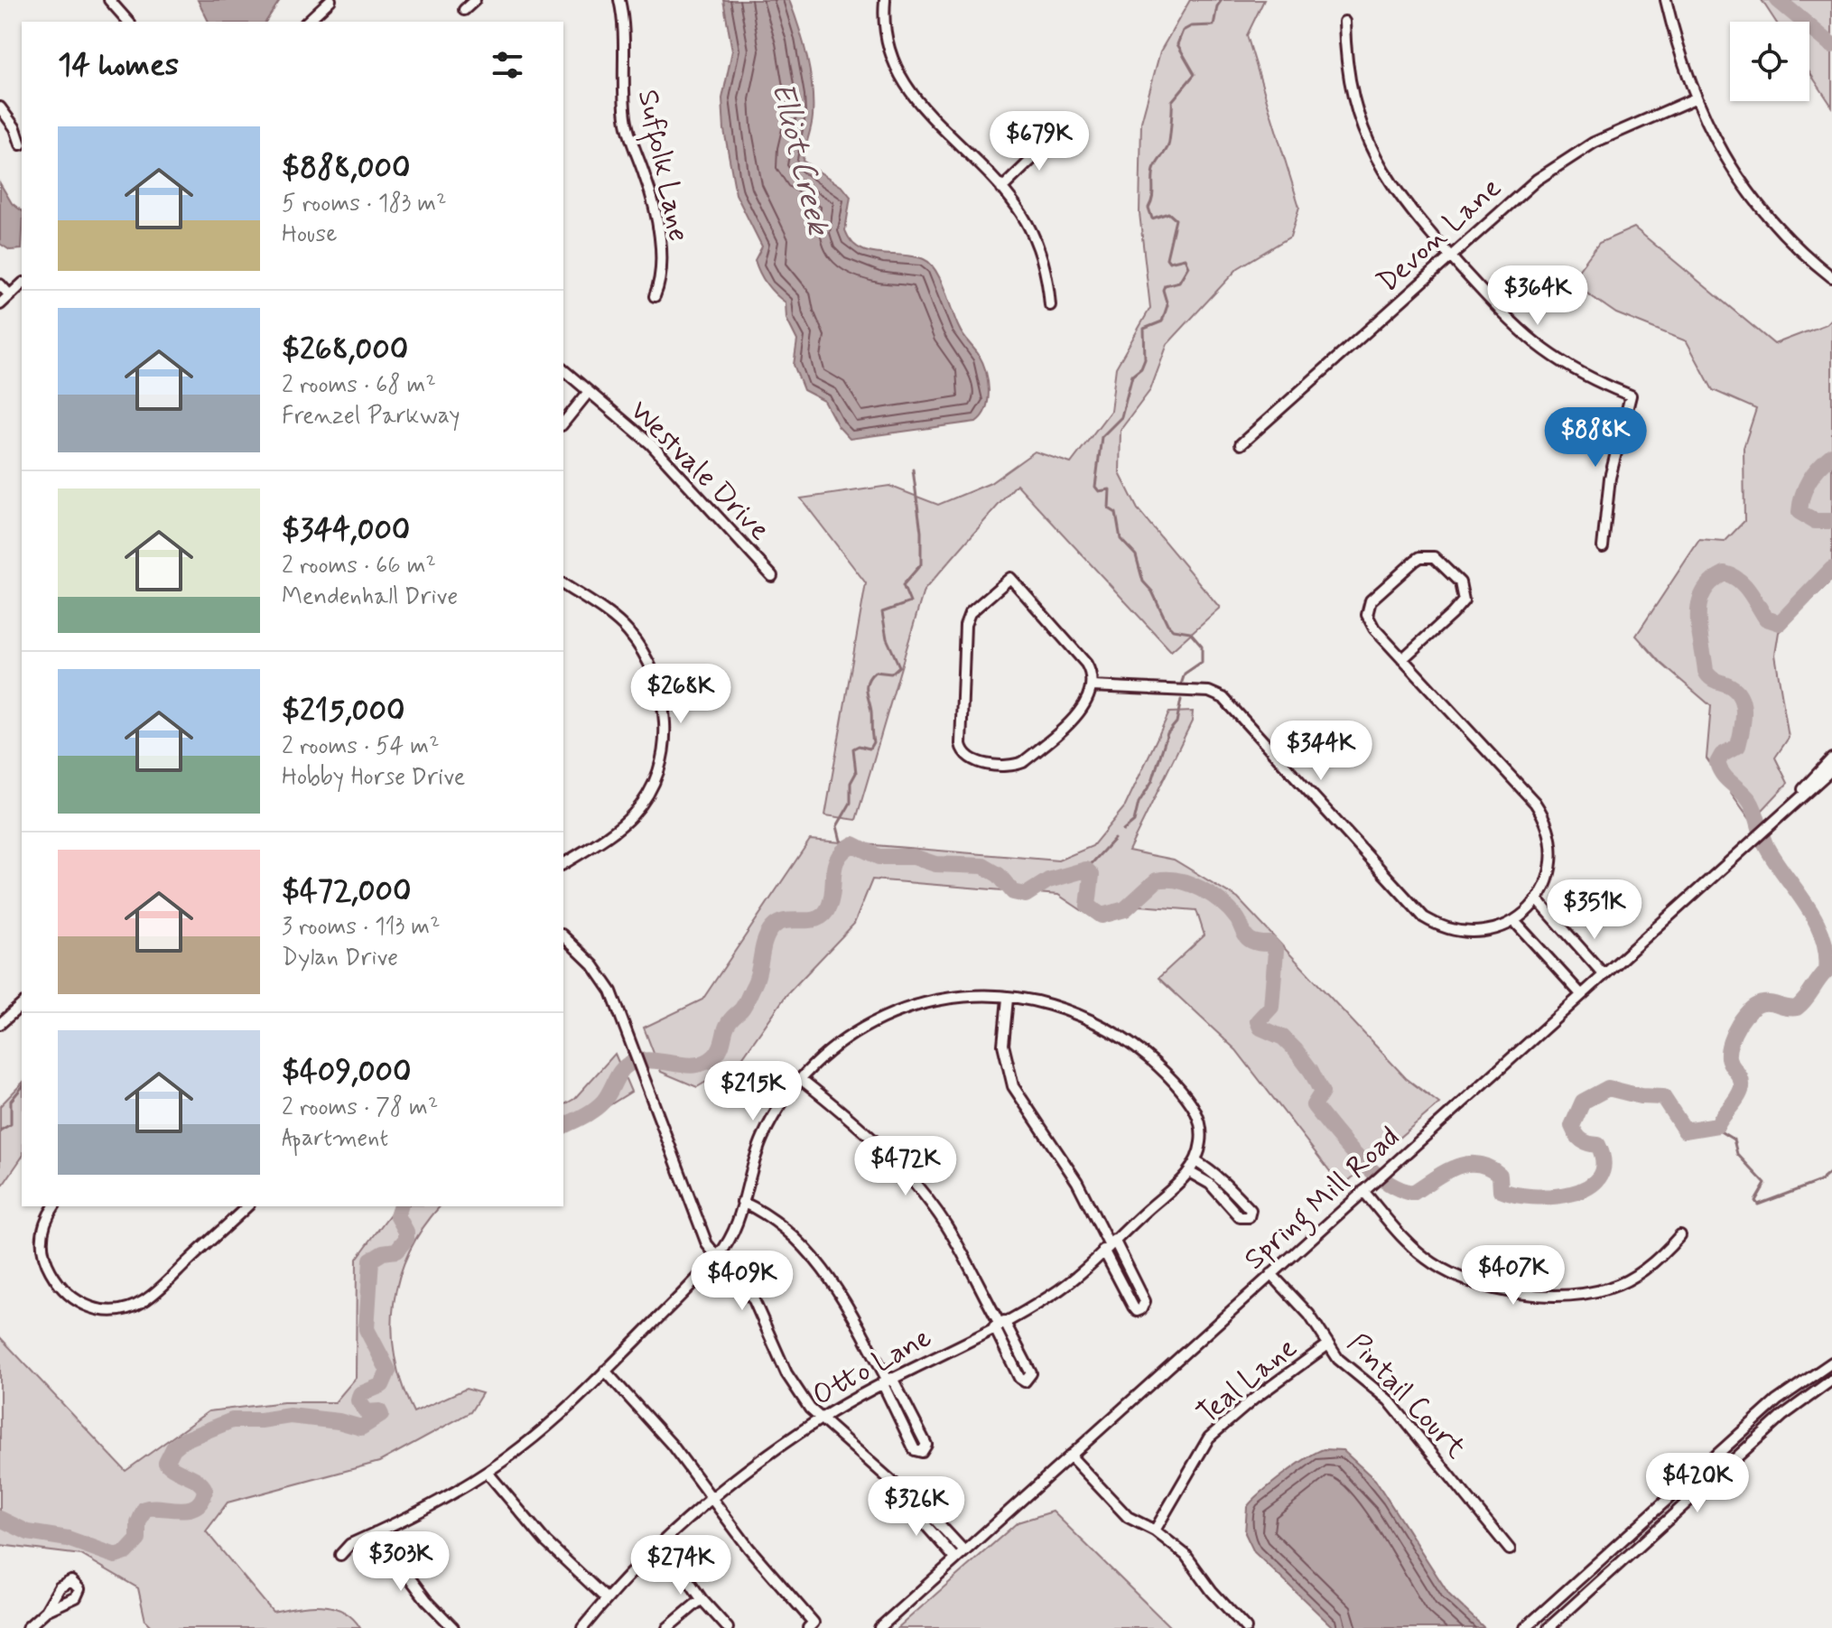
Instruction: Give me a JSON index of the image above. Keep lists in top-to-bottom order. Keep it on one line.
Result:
{"streets":{"street":["Suffolk Lane","Devon Lane","Westvale Drive","Spring Mill Road","Otto Lane","Teal Lane","Pintail Court"]},"crossings":[["Spring Mill Road","Pintail Court"],["Teal Lane","Pintail Court"]],"water":["Elliot Creek"],"page":{"heading":"14 homes","list":[{"name":"$888,000","note":"5 rooms · 183 m² · House"},{"name":"$268,000","note":"2 rooms · 68 m² · Frenzel Parkway"},{"name":"$344,000","note":"2 rooms · 66 m² · Mendenhall Drive"},{"name":"$215,000","note":"2 rooms · 54 m² · Hobby Horse Drive"},{"name":"$472,000","note":"3 rooms · 113 m² · Dylan Drive"},{"name":"$409,000","note":"2 rooms · 78 m² · Apartment"}],"price":["$679K","$364K","$888K","$268K","$344K","$351K","$215K","$472K","$407K","$409K","$420K","$326K","$303K","$274K"]}}
